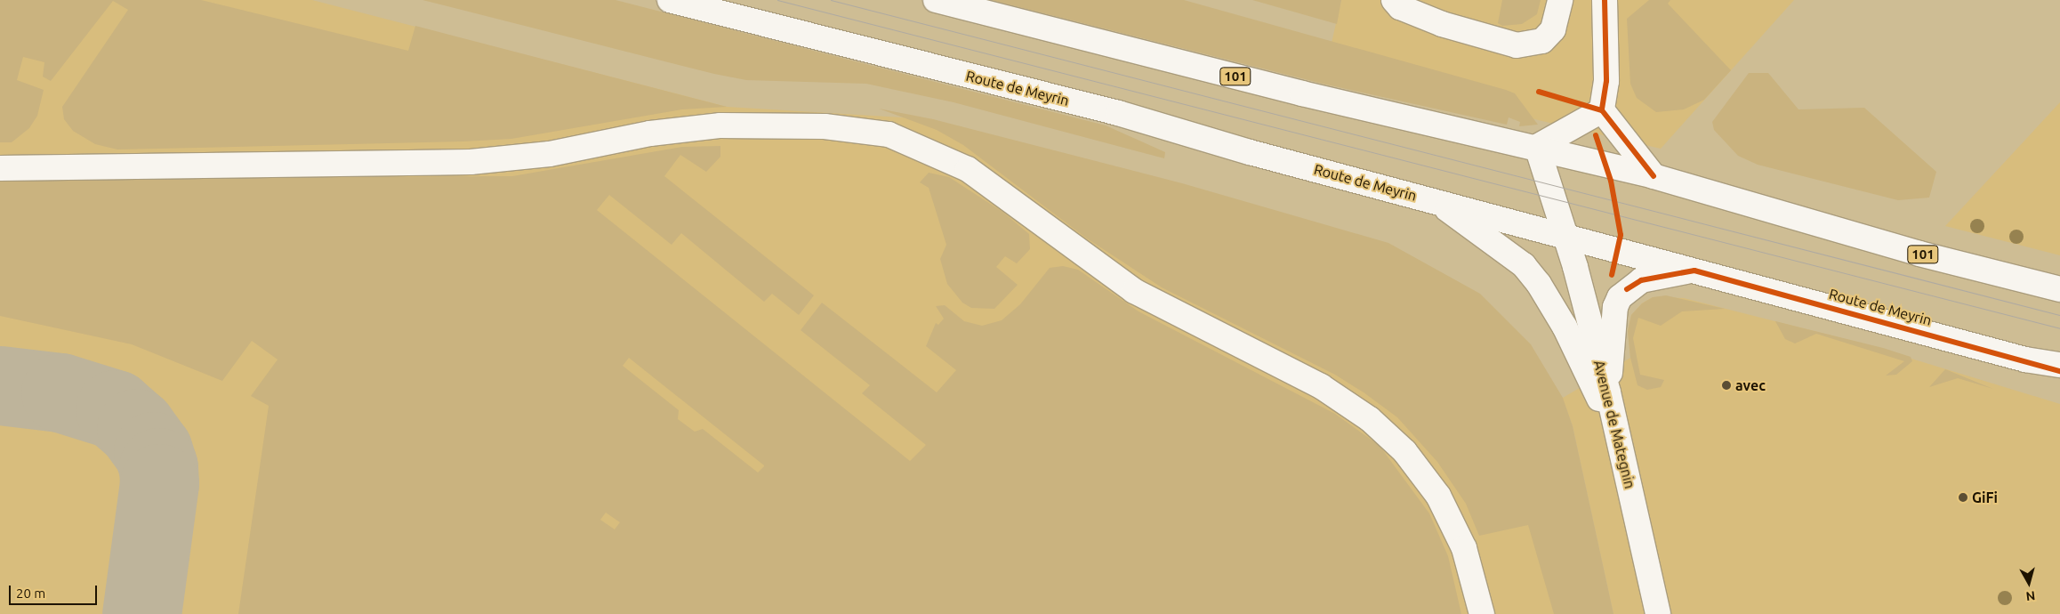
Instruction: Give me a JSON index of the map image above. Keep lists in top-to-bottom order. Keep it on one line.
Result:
{"streets":{"main road":["101","Route de Meyrin","Avenue de Mategnin"]},"crossings":[["101","Avenue de Mategnin"],["Route de Meyrin","Avenue de Mategnin"]],"places":["avec","GiFi"],"scale_bar":"20 m","north":"bottom"}
